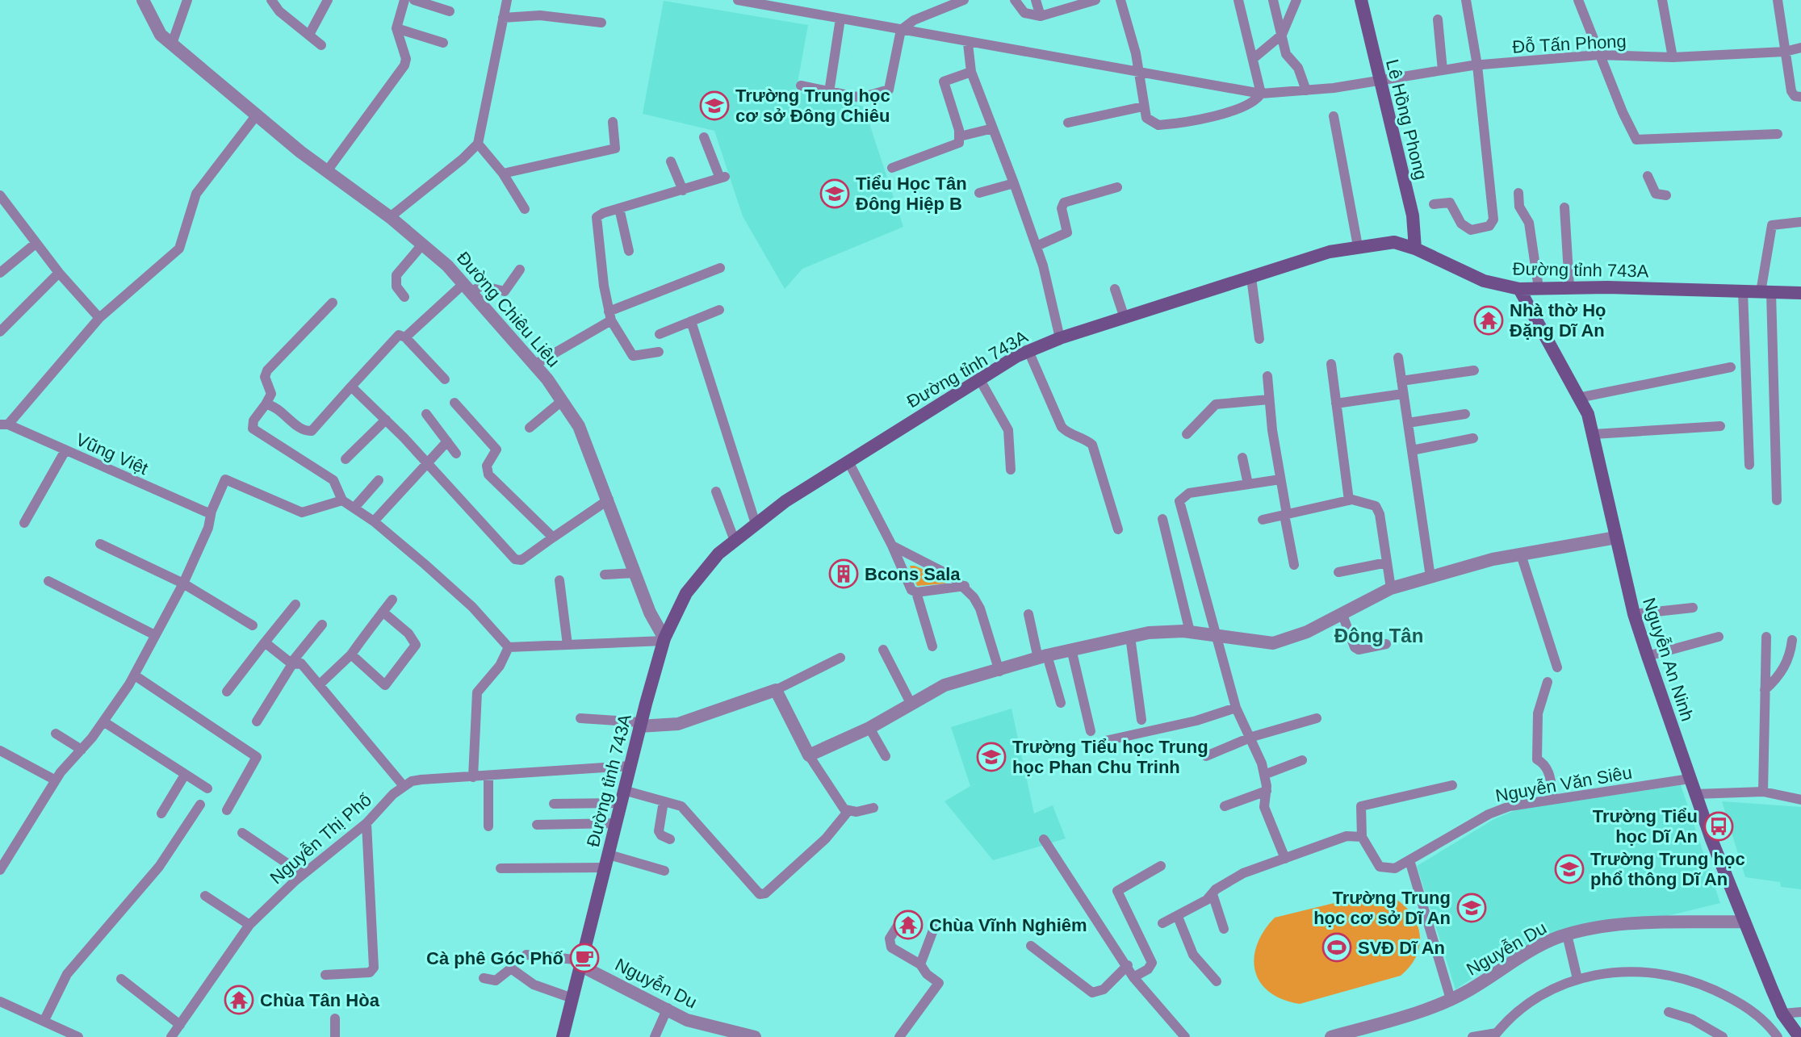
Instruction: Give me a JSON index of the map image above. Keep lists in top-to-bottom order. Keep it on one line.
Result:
{"streets":{"main road":["Lê Hồng Phong","Đường tỉnh 743A","Nguyễn An Ninh"],"street":["Đỗ Tấn Phong","Đường Chiêu Liêu","Vũng Việt","Nguyễn Văn Siêu","Nguyễn Thị Phố","Nguyễn Du"]},"crossings":[["Đỗ Tấn Phong","Lê Hồng Phong"],["Lê Hồng Phong","Đường tỉnh 743A"],["Đường tỉnh 743A","Đường Chiêu Liêu"],["Đường tỉnh 743A","Nguyễn An Ninh"],["Đường tỉnh 743A","Nguyễn Du"],["Nguyễn An Ninh","Nguyễn Văn Siêu"],["Nguyễn An Ninh","Nguyễn Du"]],"districts":["Đông Tân"],"places":{"school or university":["Trường Trung học cơ sở Đông Chiêu","Tiểu Học Tân Đông Hiệp B","Trường Tiểu học Trung học Phan Chu Trinh","Trường Trung học phổ thông Dĩ An","Trường Trung học cơ sở Dĩ An"],"temple":["Nhà thờ Họ Đặng Dĩ An","Chùa Vĩnh Nghiêm","Chùa Tân Hòa"],"building":["Bcons Sala"],"bus stop":["Trường Tiểu học Dĩ An"],"sports":["SVĐ Dĩ An"],"cafe":["Cà phê Góc Phố"]}}
